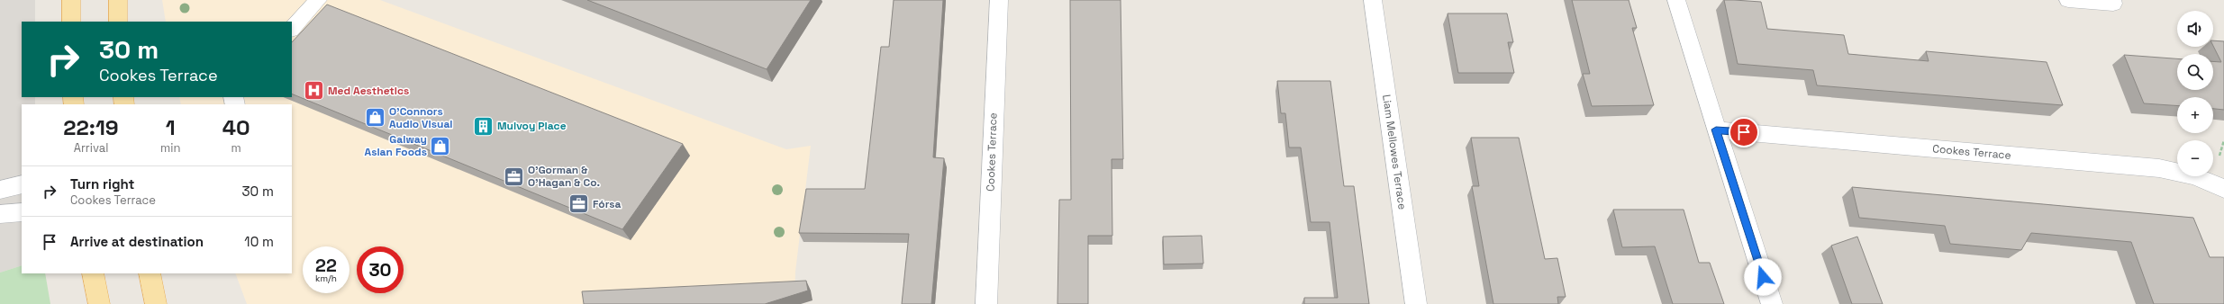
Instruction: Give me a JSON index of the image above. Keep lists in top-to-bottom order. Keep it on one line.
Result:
{"streets":{"street":["Cookes Terrace","Liam Mellowes Terrace"]},"places":{"hospital":["Med Aesthetics"],"shop":["O'Connors Audio Visual","Galway Asian Foods"],"building":["Mulvoy Place"],"office":["O'Gorman & O'Hagan & Co.","Fórsa"]},"page":{"map_buttons":["+","−"],"turn":["30 m","Cookes Terrace"],"eta":["22:19","Arrival","1","min","40","m"],"list":[{"name":"Turn right","note":"Cookes Terrace","value":"30 m"},{"name":"Arrive at destination","value":"10 m"}],"speed":"22 km/h","limit":"30"}}
